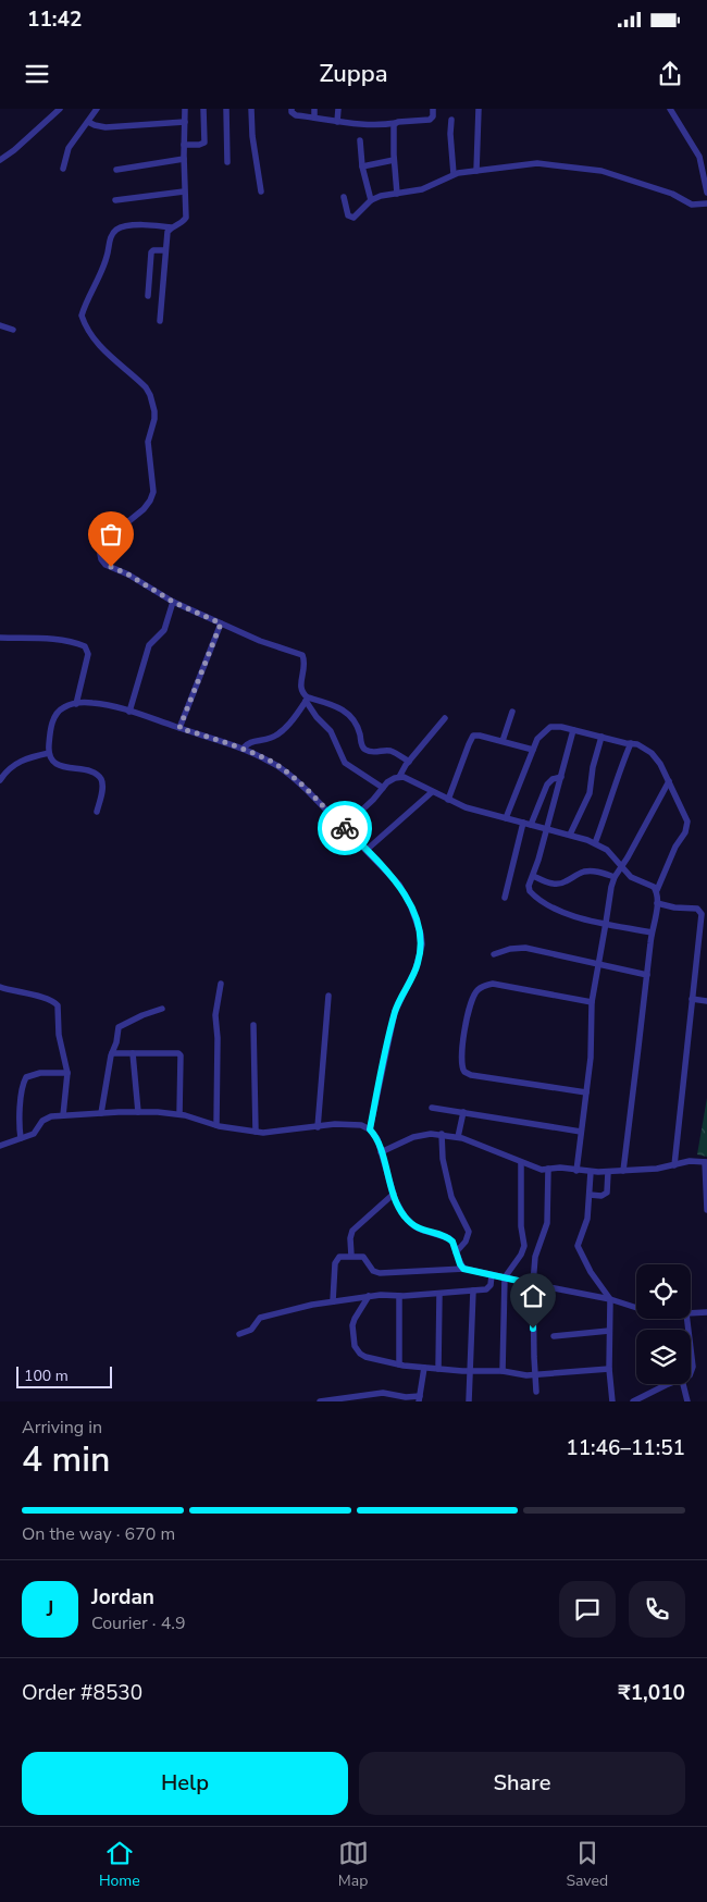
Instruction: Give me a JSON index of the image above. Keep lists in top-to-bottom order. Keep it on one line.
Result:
{"scale_bar":"100 m","page":{"status":"11:42","header":"Zuppa","scale":"100 m","heading":["4 min","Arriving in","11:46–11:51"],"panel":["Jordan","Courier · 4.9","Order #8530","₹1,010"],"bar":"On the way · 670 m","round":"J","buttons":["Help","Share"],"tabs":["Home","Map","Saved"]}}
